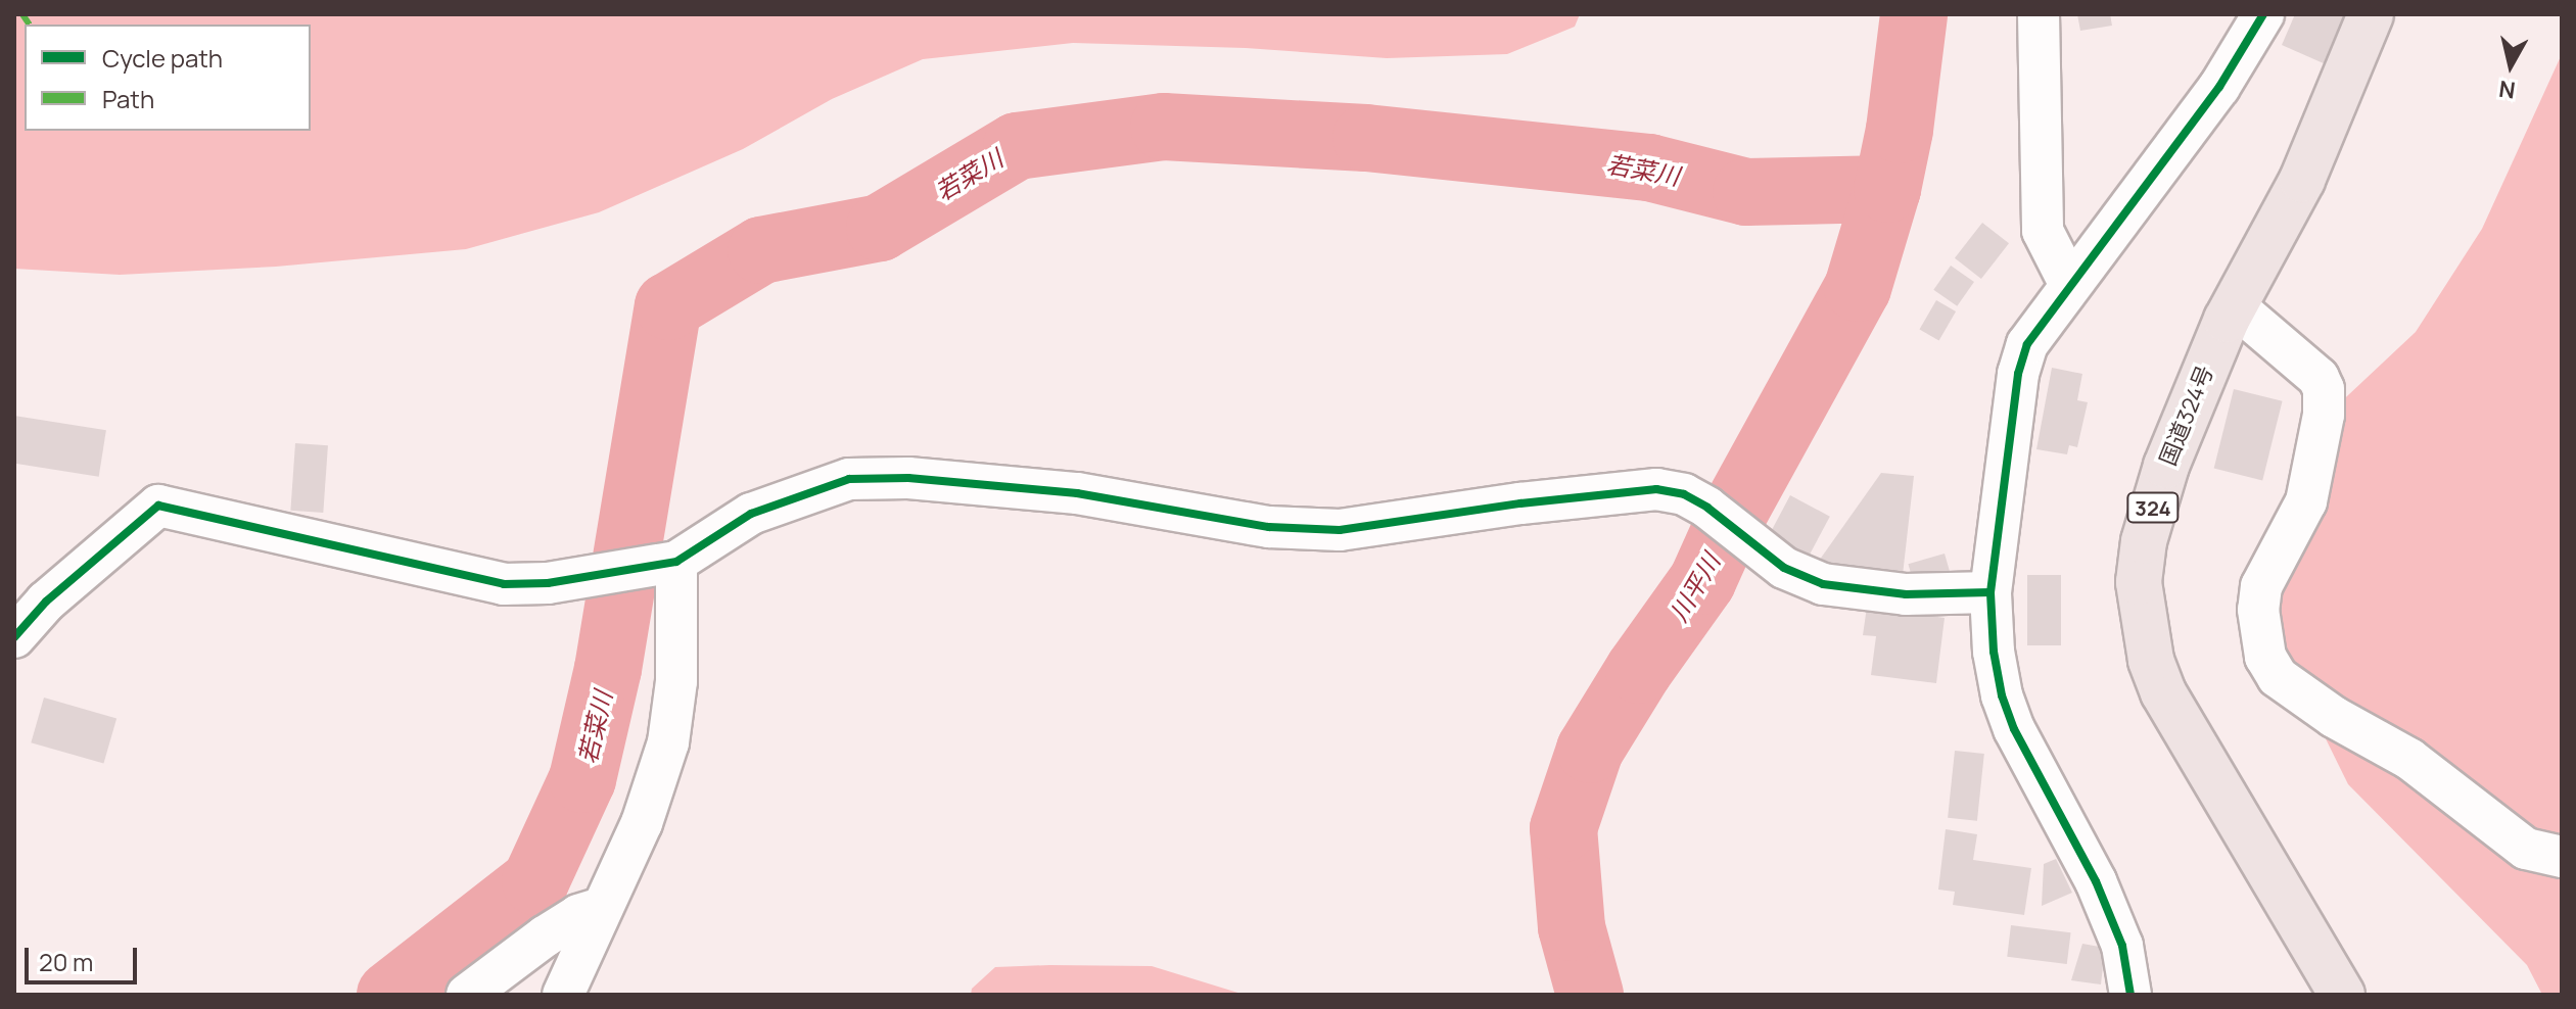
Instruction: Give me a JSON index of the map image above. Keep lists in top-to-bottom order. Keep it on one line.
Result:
{"streets":{"highway":["国道324号","324"]},"water":["若菜川","川平川"],"legend":["Cycle path","Path"],"scale_bar":"20 m","north":"bottom"}
